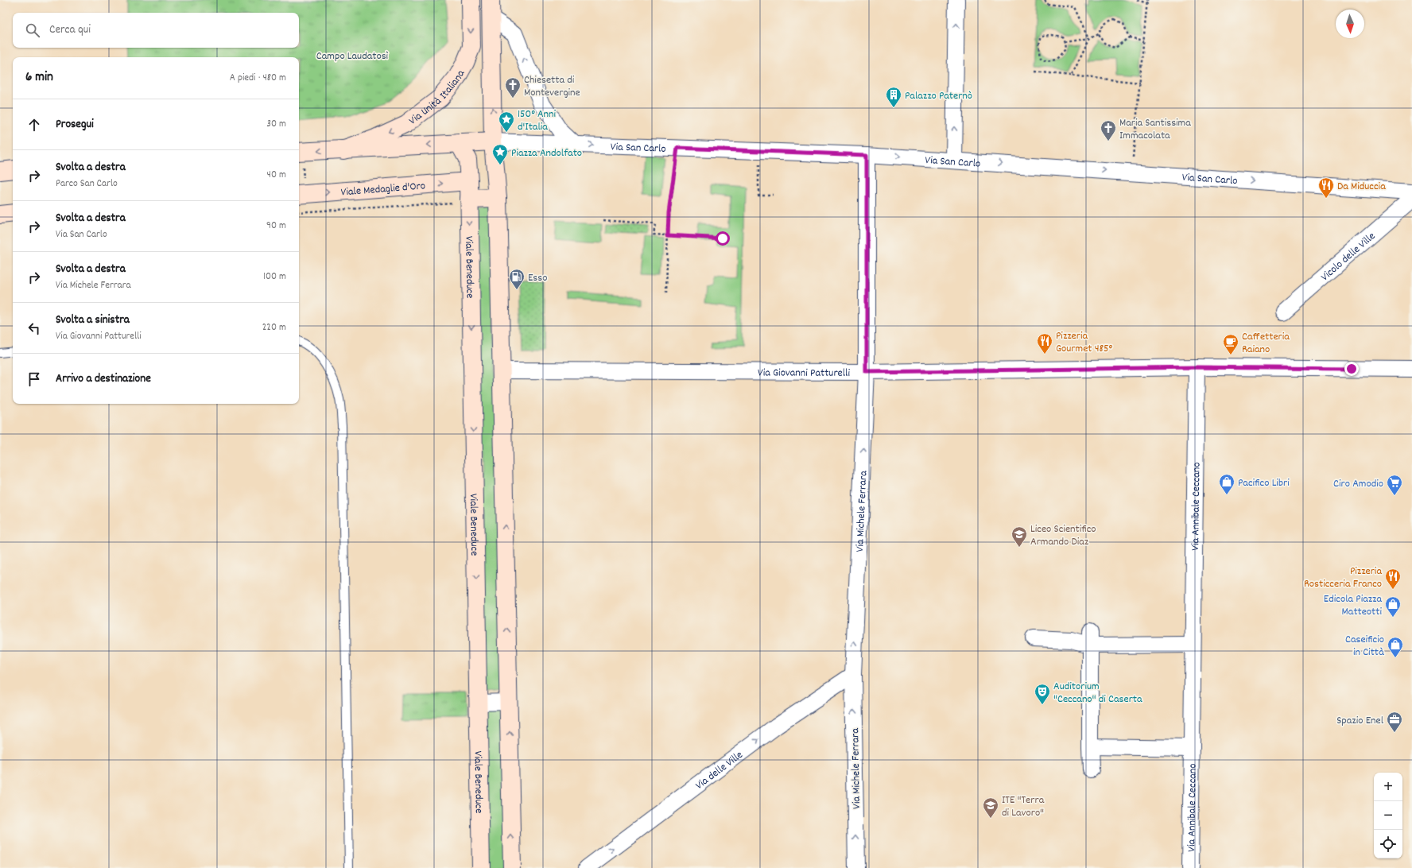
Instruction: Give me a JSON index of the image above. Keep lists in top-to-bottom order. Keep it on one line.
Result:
{"streets":{"street":["Via Unità Italiana","Via San Carlo","Viale Medaglie d'Oro","Vicolo delle Ville","Viale Beneduce","Via Giovanni Patturelli","Via Annibale Ceccano","Via Michele Ferrara","Via delle Ville"]},"crossings":[["Via San Carlo","Via Michele Ferrara"],["Viale Medaglie d'Oro","Viale Beneduce"],["Via Giovanni Patturelli","Via Annibale Ceccano"],["Via Giovanni Patturelli","Via Michele Ferrara"],["Via Michele Ferrara","Via delle Ville"]],"one_way":["Via Unità Italiana","Via San Carlo","Via Michele Ferrara","Via delle Ville"],"parks":["Campo Laudatosì"],"places":{"church":["Chiesetta di Montevergine","Maria Santissima Immacolata"],"building":["Palazzo Paternò"],"place":["150° Anni d'Italia","Piazza Andolfato"],"restaurant":["Da Miduccia","Pizzeria Gourmet 485°","Pizzeria Rosticceria Franco"],"fuel station":["Esso"],"cafe":["Caffetteria Raiano"],"shop":["Pacifico Libri","Edicola Piazza Matteotti","Caseificio in Città"],"supermarket":["Ciro Amodio"],"school or university":["Liceo Scientifico Armando Diaz","ITE \"Terra di Lavoro\""],"theatre":["Auditorium \"Ceccano\" di Caserta"],"office":["Spazio Enel"]},"north":"bottom","page":{"search":"Cerca qui","heading":["6 min","A piedi · 480 m"],"list":[["Prosegui","30 m"],["Svolta a destra","Parco San Carlo","40 m"],["Svolta a destra","Via San Carlo","90 m"],["Svolta a destra","Via Michele Ferrara","100 m"],["Svolta a sinistra","Via Giovanni Patturelli","220 m"],"Arrivo a destinazione"],"map_buttons":["+","−"]}}
